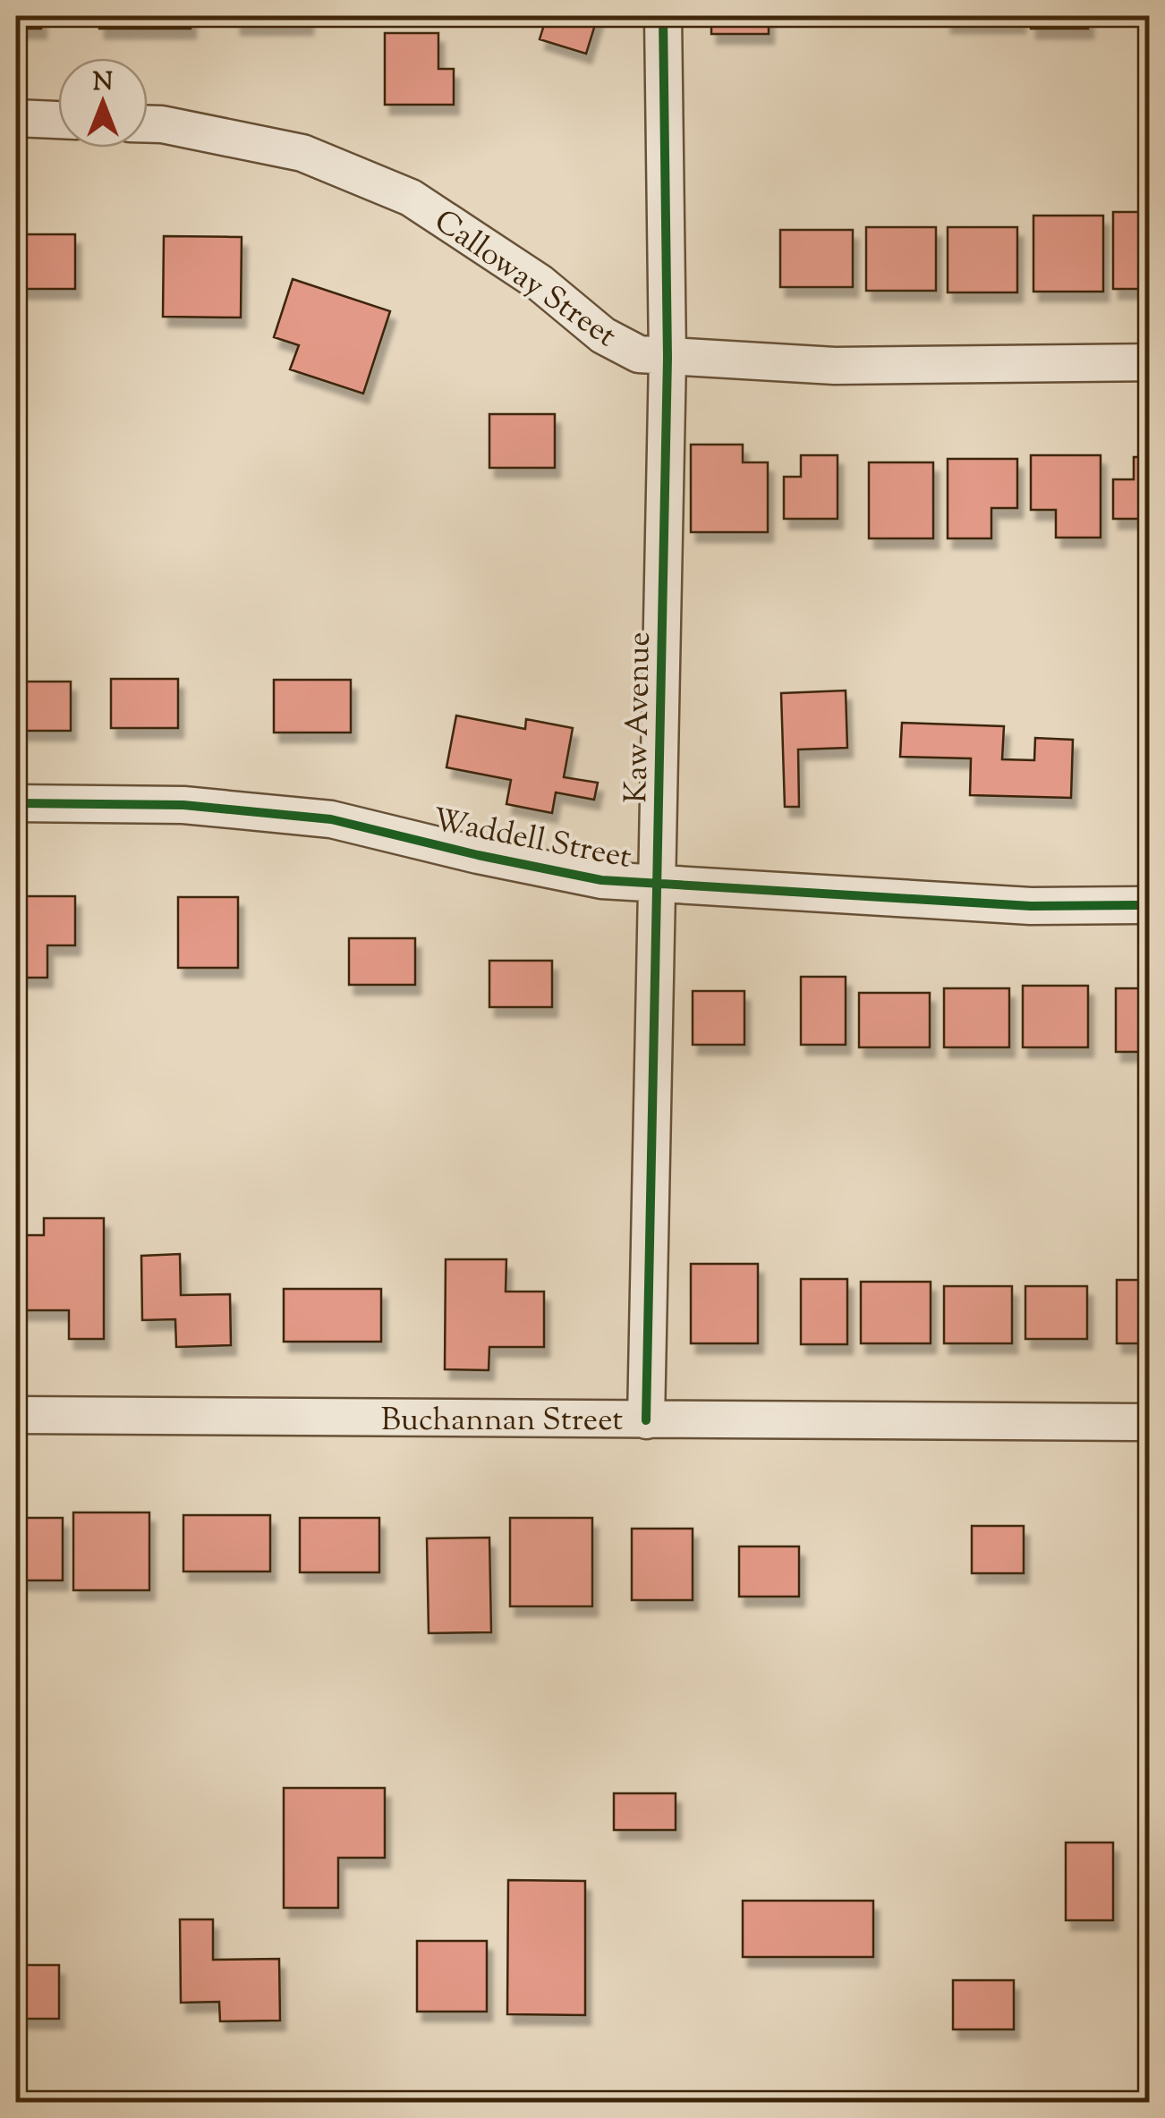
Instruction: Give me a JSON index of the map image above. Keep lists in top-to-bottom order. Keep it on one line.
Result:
{"streets":{"street":["Calloway Street","Kaw Avenue","Waddell Street","Buchannan Street"]},"crossings":[["Calloway Street","Kaw Avenue"],["Kaw Avenue","Waddell Street"],["Kaw Avenue","Buchannan Street"]],"north":"top"}
